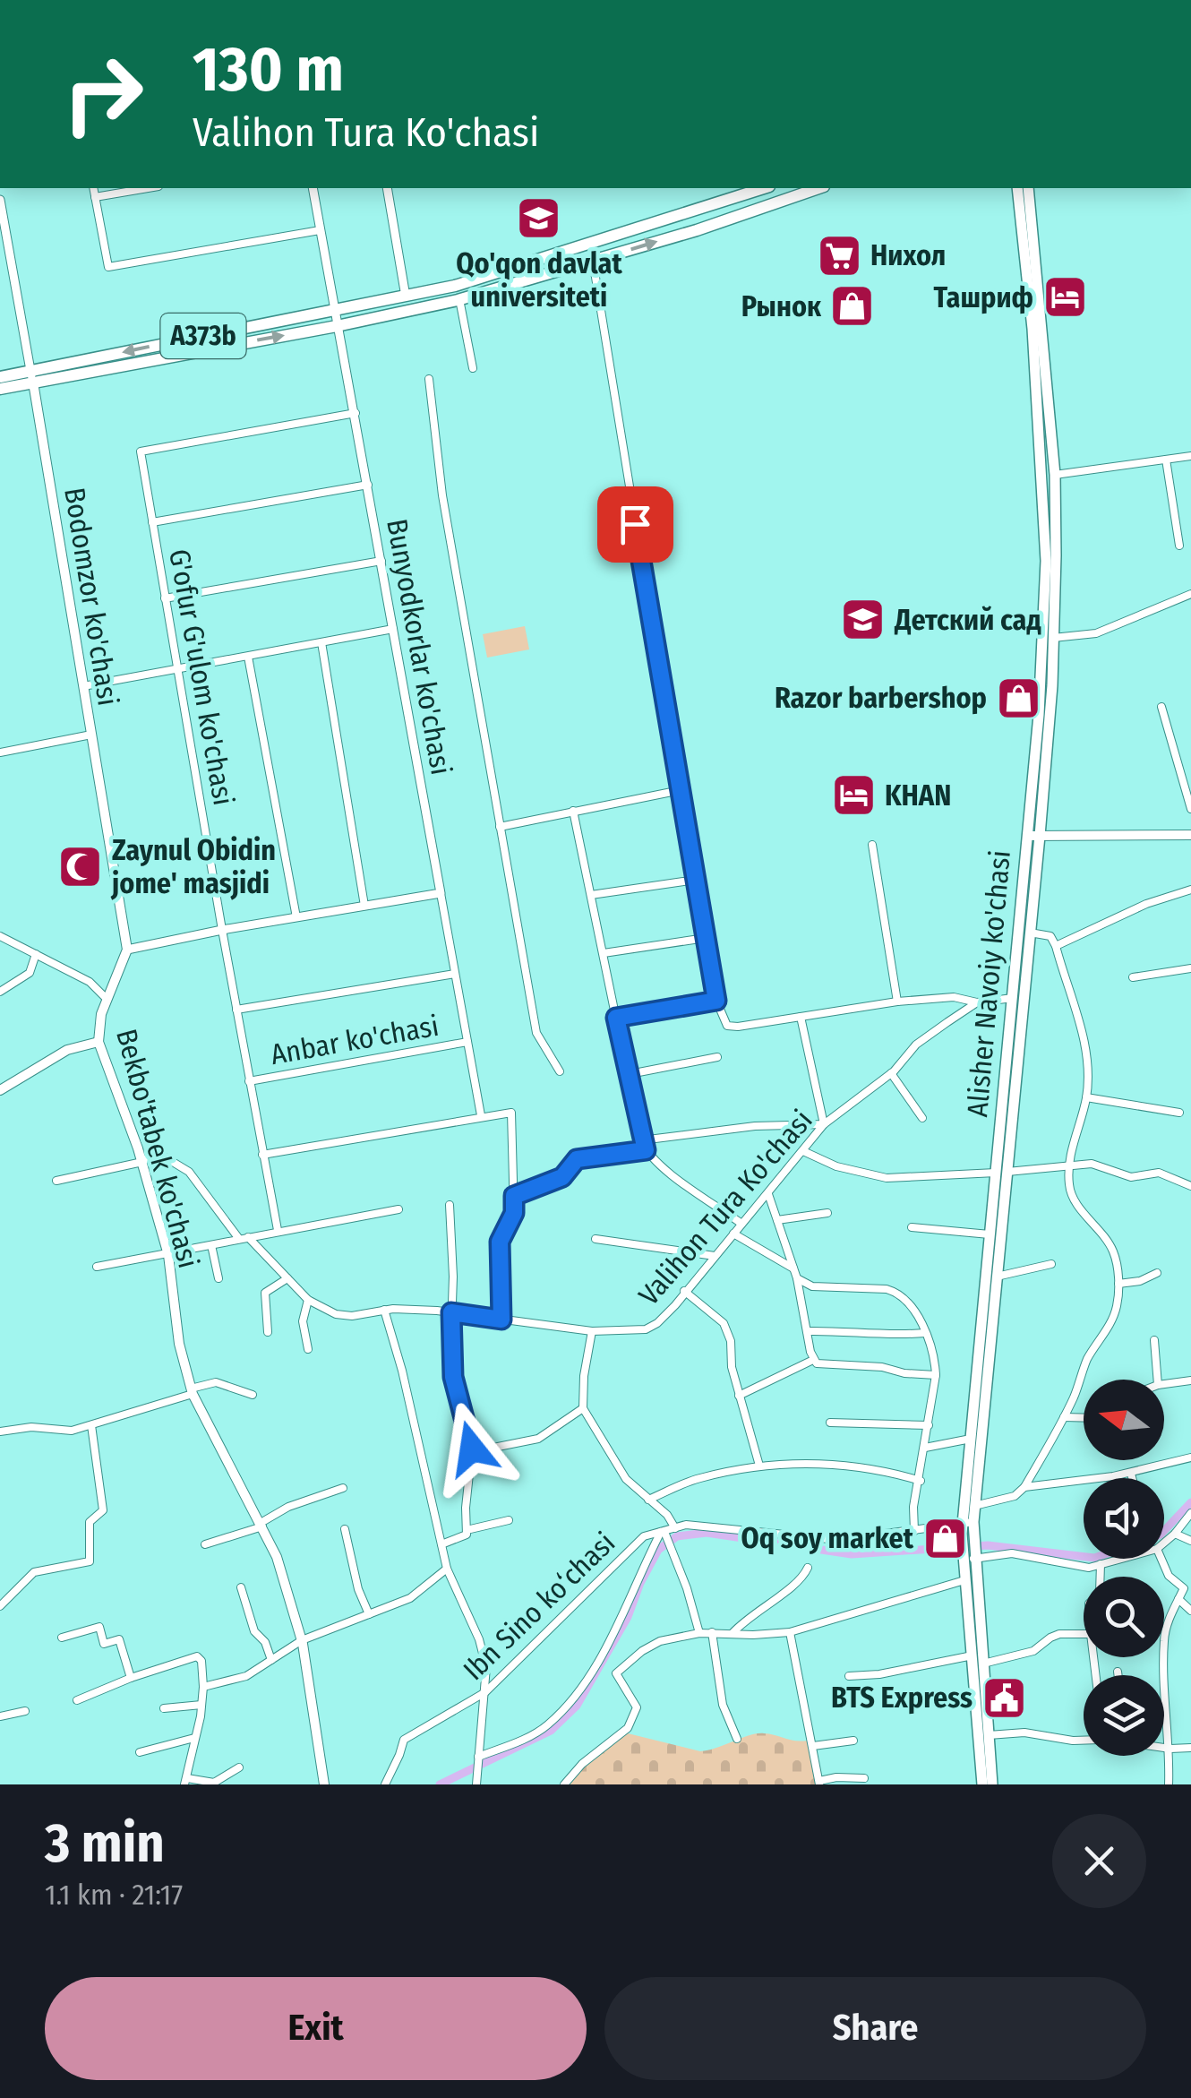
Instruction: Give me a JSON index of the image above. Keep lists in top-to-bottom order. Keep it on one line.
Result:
{"streets":{"highway":["A373b"],"main road":["Bodomzor ko'chasi","Alisher Navoiy ko'chasi","Bekbo'tabek ko'chasi"],"street":["Bunyodkorlar ko'chasi","G'ofur G'ulom ko'chasi","Anbar ko'chasi","Valihon Tura Ko'chasi","Ibn Sino ko‘chasi"]},"crossings":[["A373b","Bodomzor ko'chasi"],["A373b","Bunyodkorlar ko'chasi"],["Bunyodkorlar ko'chasi","G'ofur G'ulom ko'chasi"],["Bunyodkorlar ko'chasi","Anbar ko'chasi"],["G'ofur G'ulom ko'chasi","Anbar ko'chasi"],["Alisher Navoiy ko'chasi","Valihon Tura Ko'chasi"],["Alisher Navoiy ko'chasi","Ibn Sino ko‘chasi"],["Bekbo'tabek ko'chasi","Valihon Tura Ko'chasi"]],"places":{"school or university":["Qo'qon davlat universiteti","Детский сад"],"supermarket":["Нихол"],"hotel":["Ташриф","KHAN"],"shop":["Рынок","Razor barbershop","Oq soy market"],"mosque":["Zaynul Obidin jome' masjidi"],"public building":["BTS Express"]},"north":"left","page":{"turn":["130 m","Valihon Tura Ko'chasi"],"heading":["3 min","1.1 km · 21:17"],"buttons":["Exit","Share"]}}
